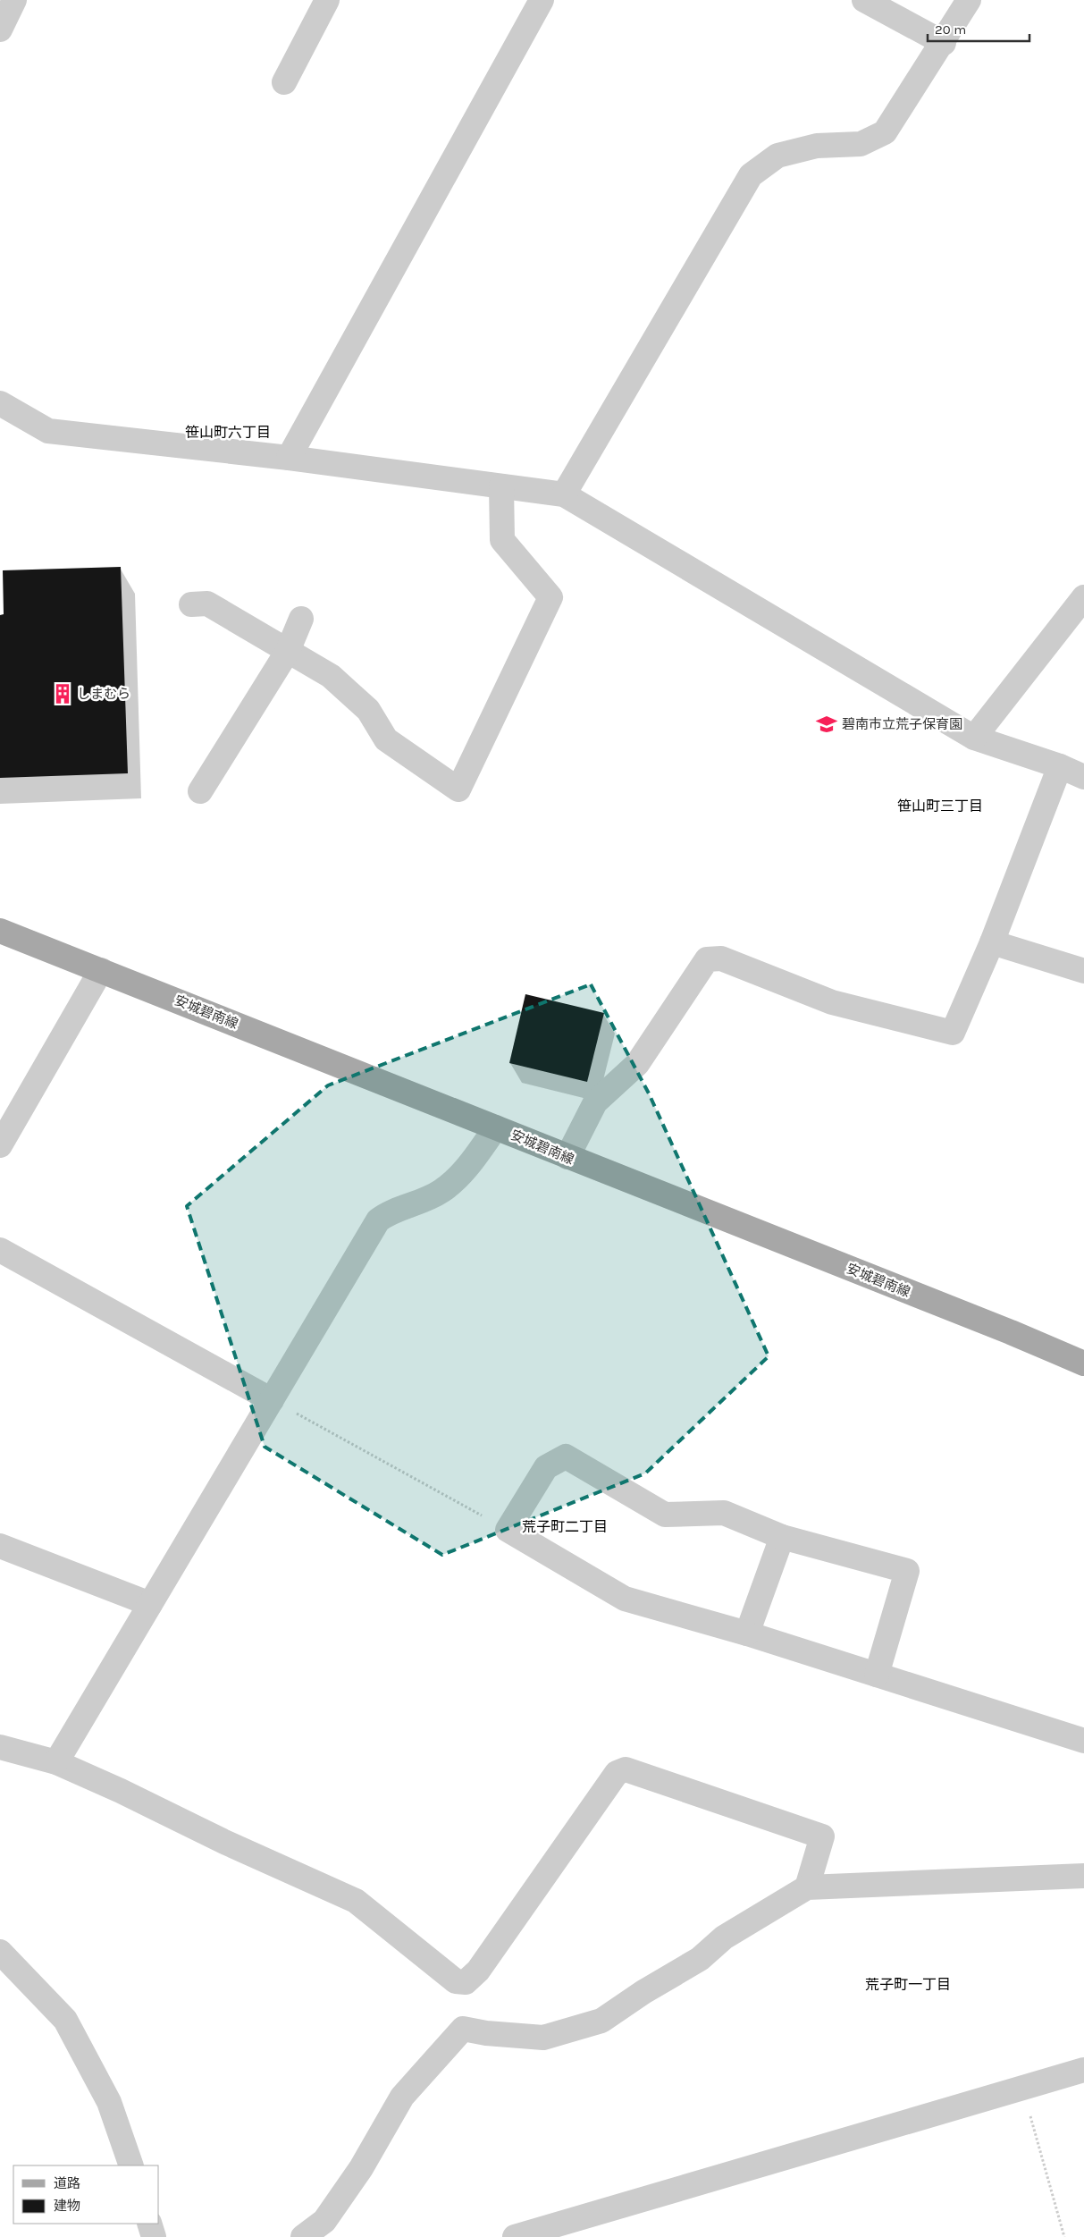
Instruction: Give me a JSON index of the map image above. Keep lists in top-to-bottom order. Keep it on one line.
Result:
{"streets":{"main road":["安城碧南線"]},"districts":["笹山町六丁目","笹山町三丁目","荒子町二丁目","荒子町一丁目"],"places":{"building":["しまむら"],"school or university":["碧南市立荒子保育園"]},"legend":["道路","建物"],"scale_bar":"20 m"}
